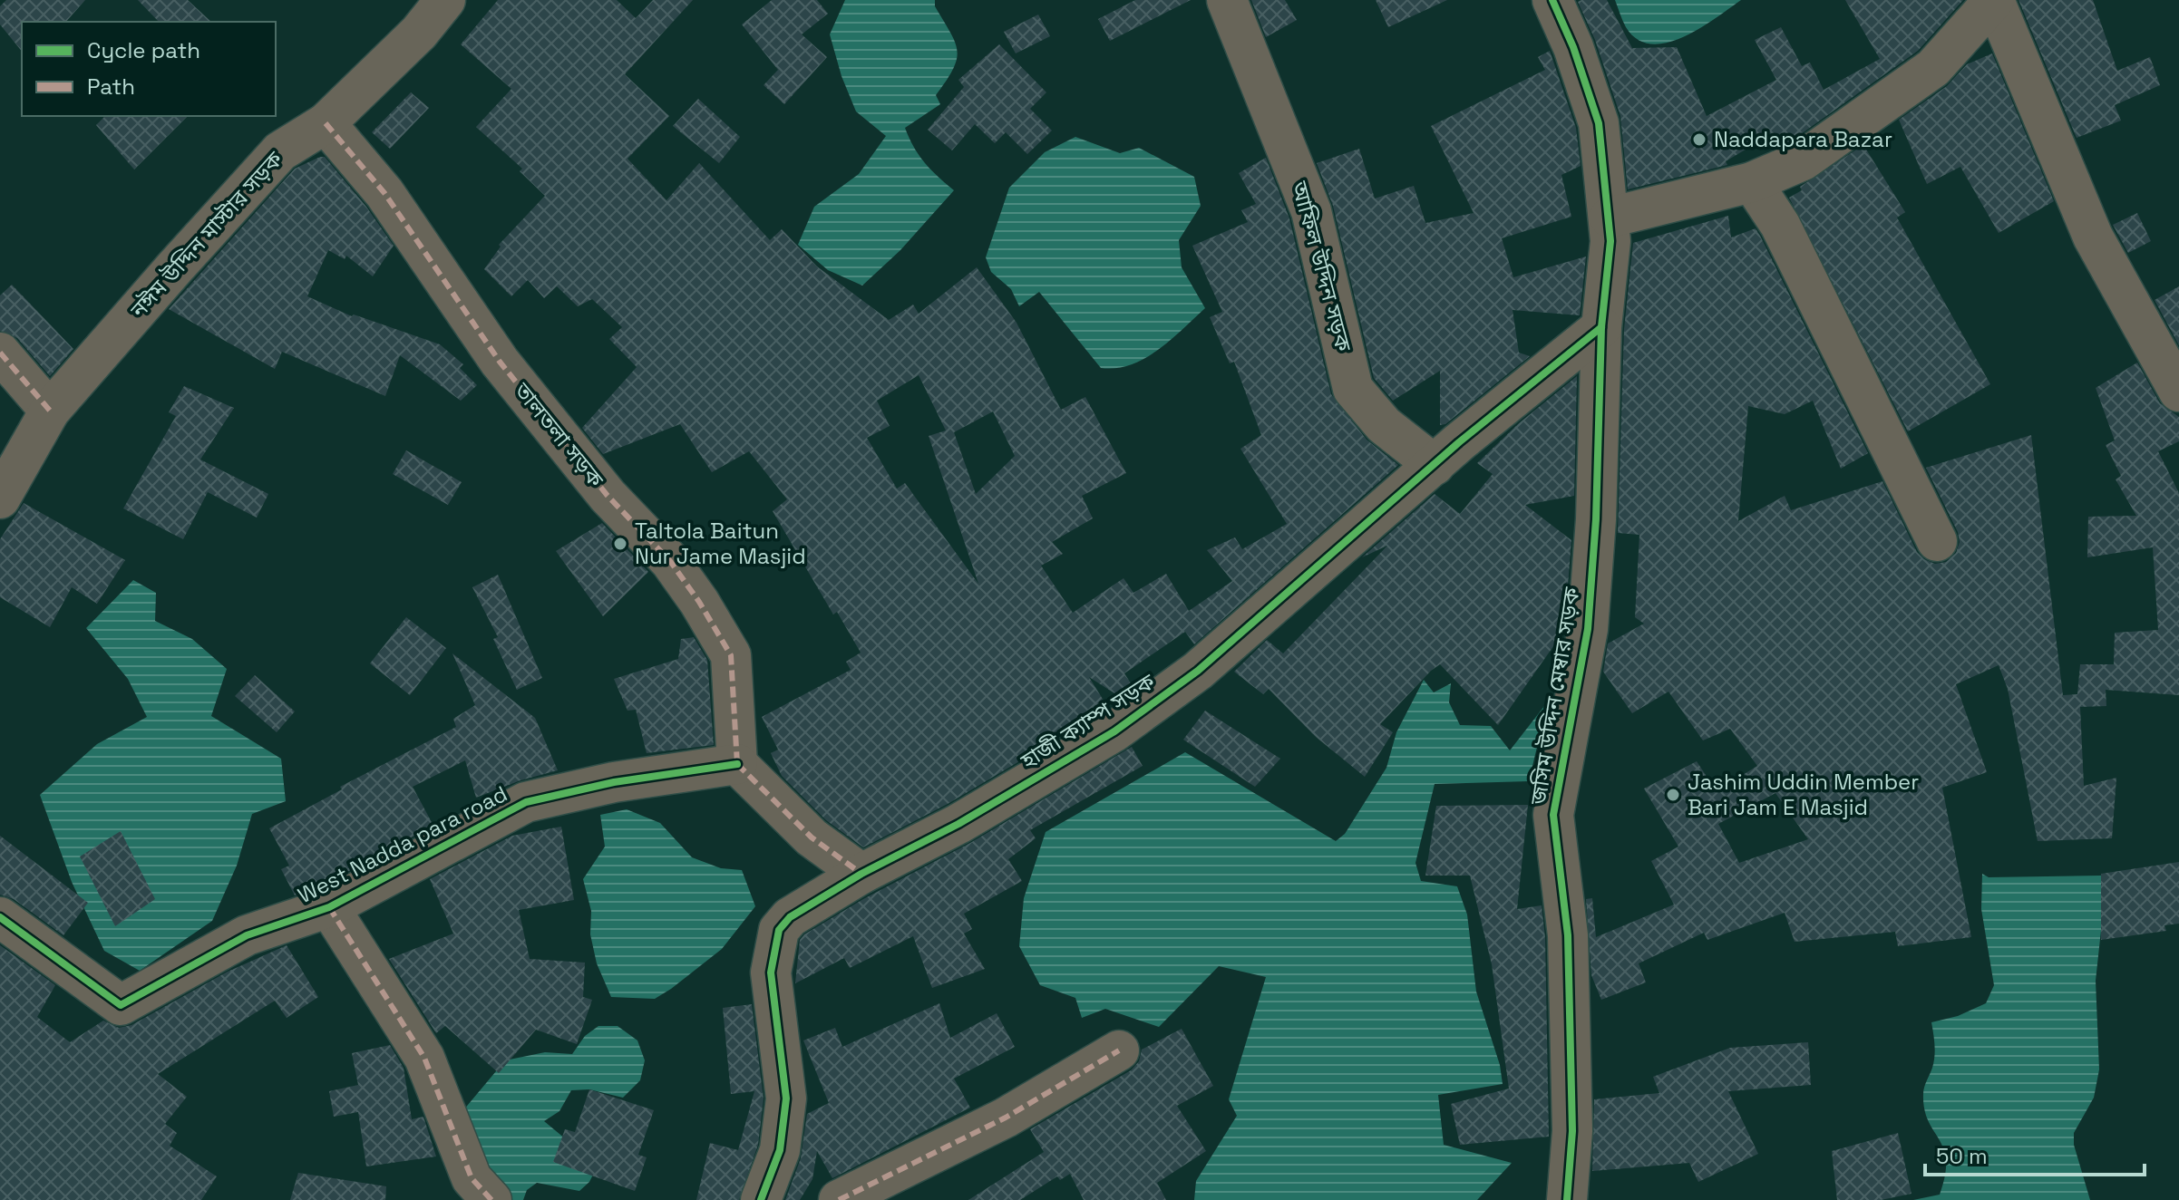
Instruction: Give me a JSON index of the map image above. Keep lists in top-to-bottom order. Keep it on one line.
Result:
{"streets":{"street":["নঈম উদ্দিন মাস্টার সড়ক","আফিল উদ্দিন সড়ক","তালতলা সড়ক","জসিম উদ্দিন মেম্বার সড়ক","হাজী ক্যাম্প সড়ক","West Nadda para road"]},"crossings":[["নঈম উদ্দিন মাস্টার সড়ক","তালতলা সড়ক"],["আফিল উদ্দিন সড়ক","হাজী ক্যাম্প সড়ক"],["তালতলা সড়ক","West Nadda para road"],["জসিম উদ্দিন মেম্বার সড়ক","হাজী ক্যাম্প সড়ক"]],"places":["Naddapara Bazar","Taltola Baitun Nur Jame Masjid","Jashim Uddin Member Bari Jam E Masjid"],"legend":["Cycle path","Path"],"scale_bar":"50 m"}
